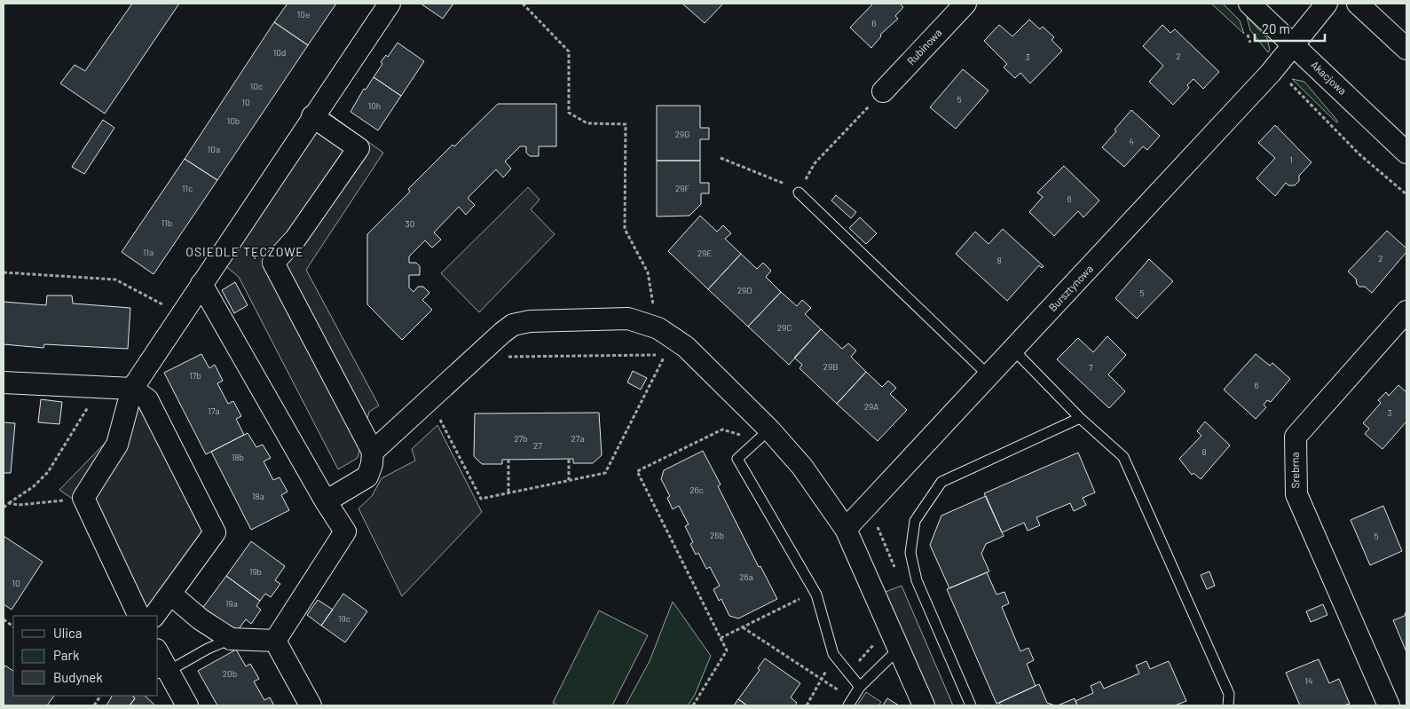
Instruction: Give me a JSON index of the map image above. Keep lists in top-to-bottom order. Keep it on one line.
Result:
{"streets":{"street":["Rubinowa","Akacjowa","Bursztynowa","Srebrna"]},"crossings":[["Akacjowa","Bursztynowa"]],"districts":["OSIEDLE TĘCZOWE"],"house_numbers":["10e","6","10d","2","3","10c","5","10","10h","10b","29G","4","10a","1","11c","29F","6","11b","30","11a","29E","2","8","29D","5","29C","29B","7","17b","6","29A","17a","3","27b","27a","27","8","18b","26c","18a","26b","5","19b","26a","10","19a","19c","20b","14"],"legend":["Ulica","Park","Budynek"],"scale_bar":"20 m"}
